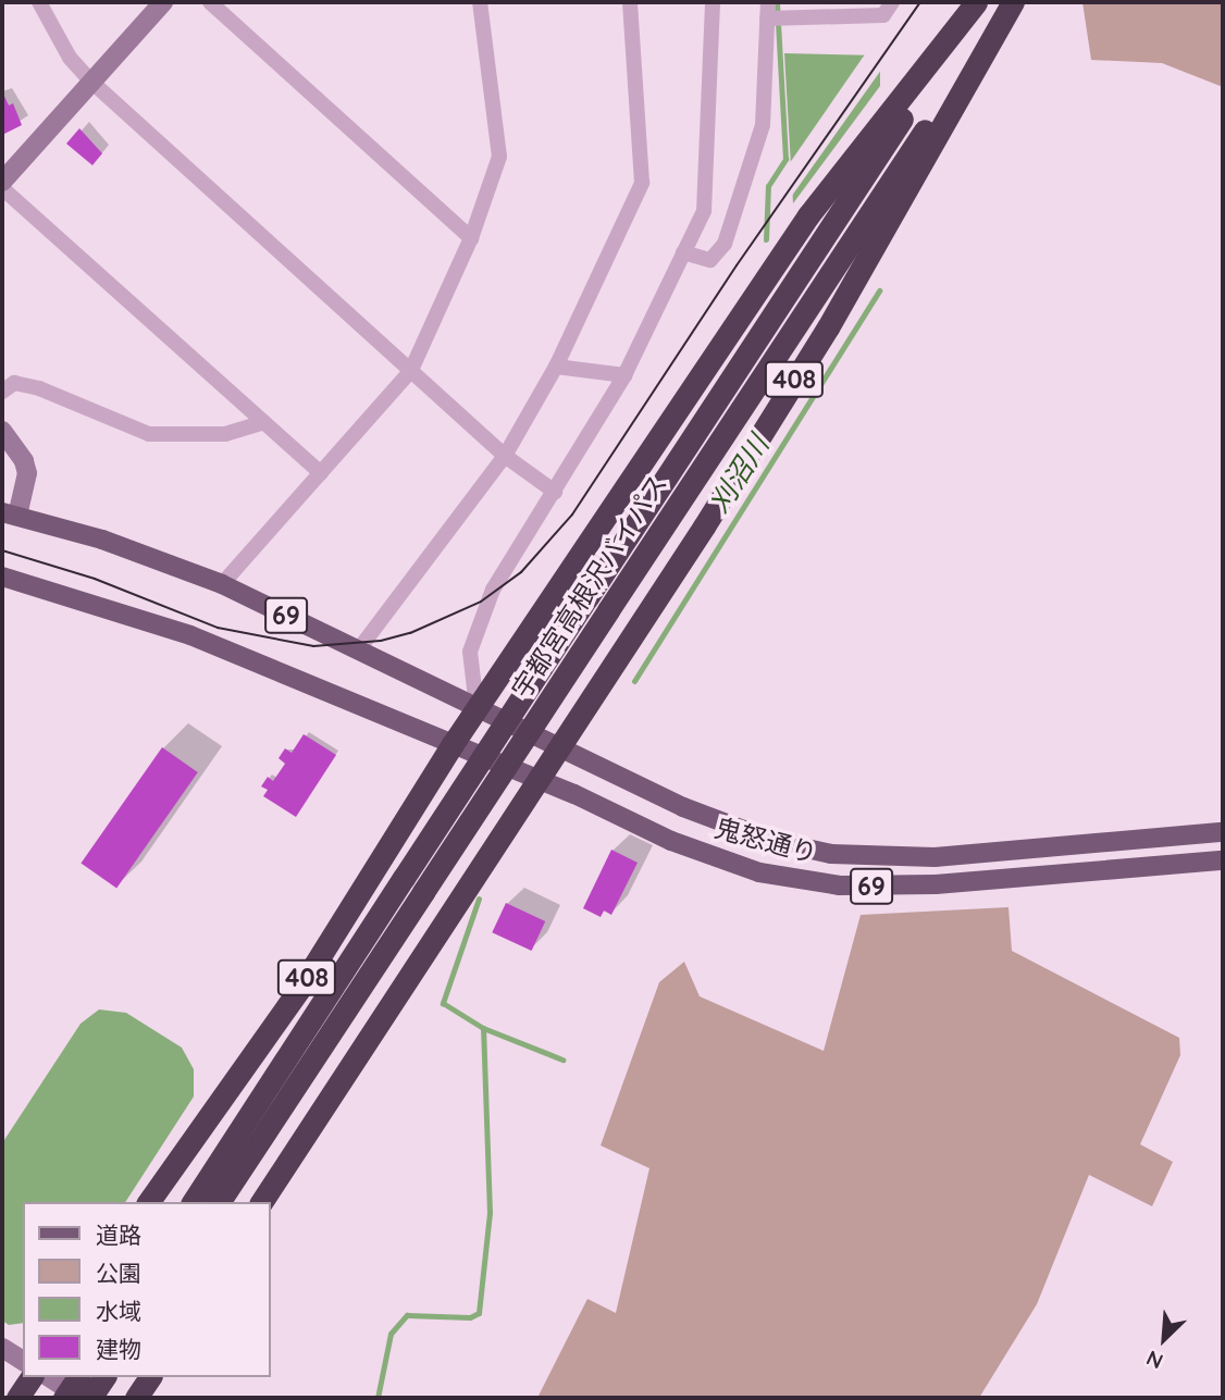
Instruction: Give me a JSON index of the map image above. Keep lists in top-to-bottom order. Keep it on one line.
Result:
{"streets":{"highway":["408","宇都宮高根沢バイパス"],"main road":["69","鬼怒通り"]},"crossings":[["408","宇都宮高根沢バイパス"],["408","69"],["408","鬼怒通り"],["69","鬼怒通り"]],"water":["刈沼川"],"legend":["道路","公園","水域","建物"],"north":"bottom left"}
